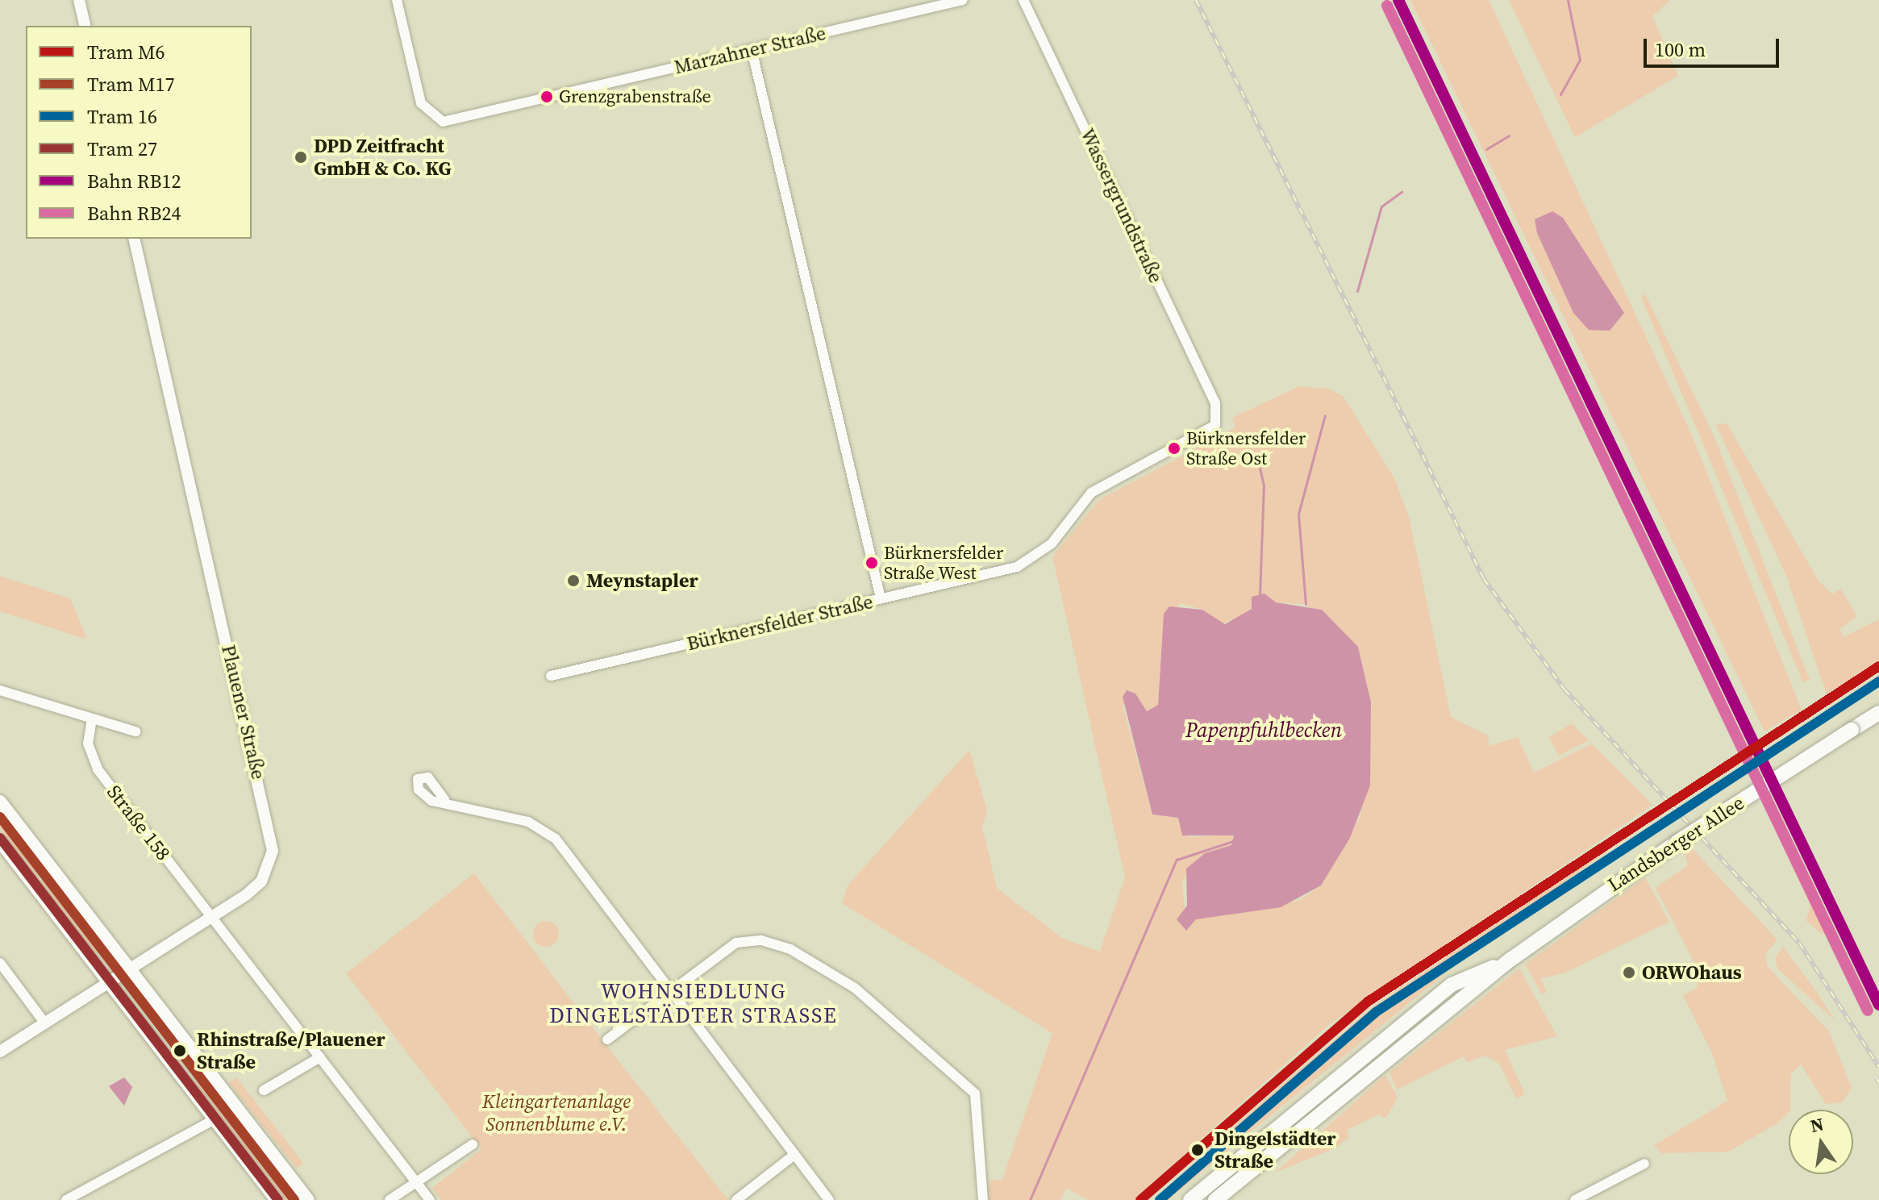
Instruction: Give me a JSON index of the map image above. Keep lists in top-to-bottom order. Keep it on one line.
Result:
{"streets":{"main road":["Landsberger Allee"],"street":["Marzahner Straße","Wassergrundstraße","Bürknersfelder Straße","Plauener Straße","Straße 158"]},"crossings":[["Wassergrundstraße","Bürknersfelder Straße"],["Plauener Straße","Straße 158"]],"districts":["WOHNSIEDLUNG DINGELSTÄDTER STRASSE"],"water":["Papenpfuhlbecken"],"parks":["Kleingartenanlage Sonnenblume e.V."],"places":["Grenzgrabenstraße","DPD Zeitfracht GmbH & Co. KG","Bürknersfelder Straße Ost","Bürknersfelder Straße West","Meynstapler","ORWOhaus","Rhinstraße/Plauener Straße","Dingelstädter Straße"],"lines":["rail line RB12","rail line RB24","tram line M6","tram line 16","tram line M17","tram line 27"],"legend":["Tram M6","Tram M17","Tram 16","Tram 27","Bahn RB12","Bahn RB24"],"scale_bar":"100 m","north":"top"}
